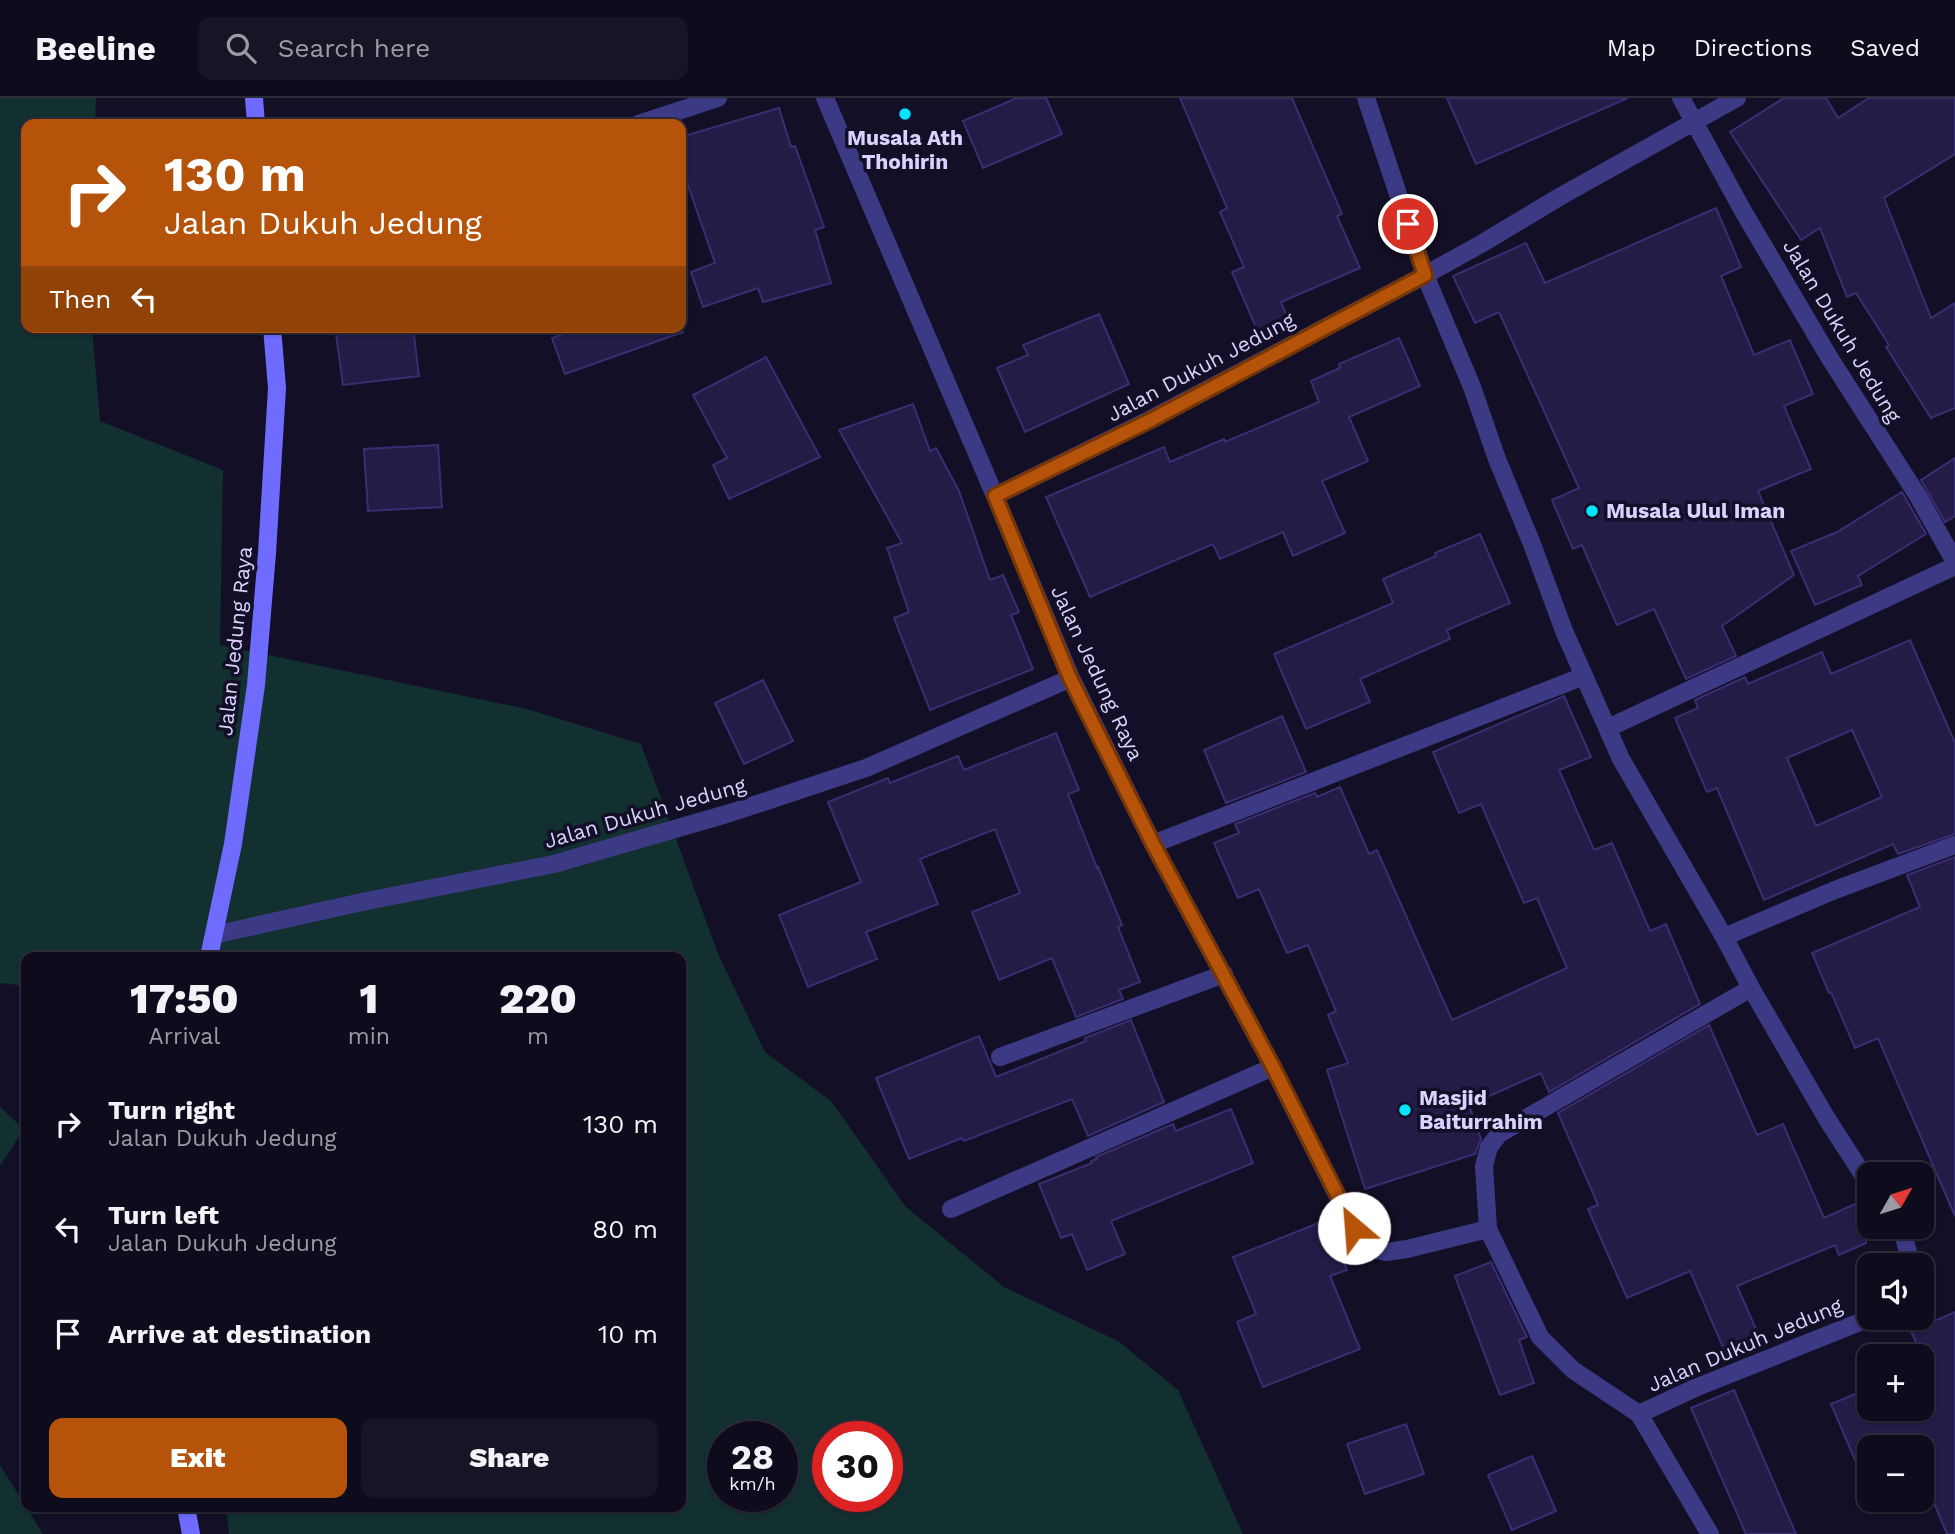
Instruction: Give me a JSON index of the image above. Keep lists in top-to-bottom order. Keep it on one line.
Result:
{"streets":{"street":["Jalan Dukuh Jedung","Jalan Jedung Raya"]},"crossings":[["Jalan Dukuh Jedung","Jalan Jedung Raya"]],"places":["Musala Ath Thohirin","Musala Ulul Iman","Masjid Baiturrahim"],"north":"top right","page":{"header":"Beeline","search":"Search here","nav":["Map","Directions","Saved"],"turn":["130 m","Jalan Dukuh Jedung"],"then":"Then","eta":["17:50","Arrival","1","min","220","m"],"list":[{"name":"Turn right","note":"Jalan Dukuh Jedung","value":"130 m"},{"name":"Turn left","note":"Jalan Dukuh Jedung","value":"80 m"},{"name":"Arrive at destination","value":"10 m"}],"map_buttons":["+","−"],"buttons":["Exit","Share"],"speed":"28 km/h","limit":"30"}}
